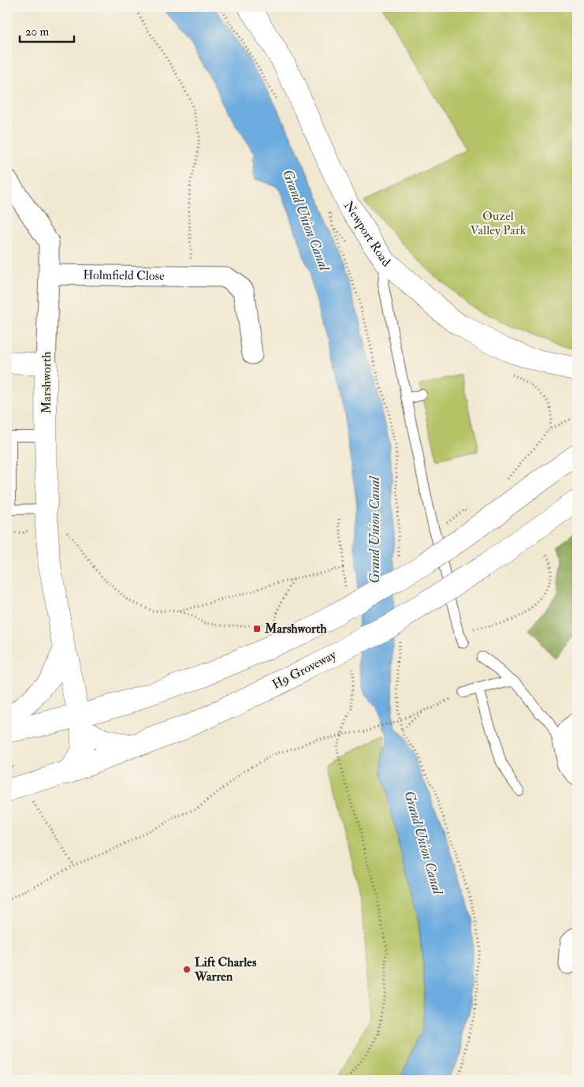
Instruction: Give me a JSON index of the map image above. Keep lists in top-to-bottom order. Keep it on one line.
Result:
{"streets":{"street":["Newport Road","Holmfield Close","Marshworth","H9 Groveway"]},"crossings":[["Holmfield Close","Marshworth"],["Marshworth","H9 Groveway"]],"water":["Grand Union Canal"],"parks":["Ouzel Valley Park"],"places":{"transit":["Marshworth"],"other":["Lift Charles Warren"]},"scale_bar":"20 m"}
